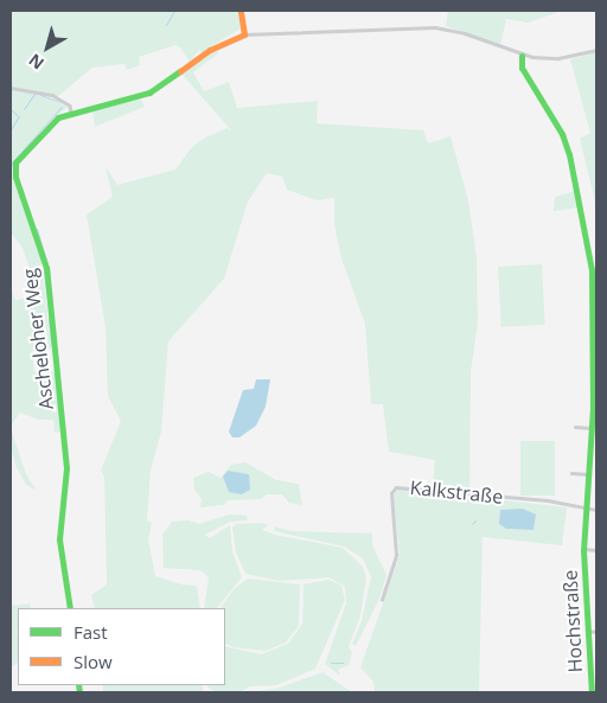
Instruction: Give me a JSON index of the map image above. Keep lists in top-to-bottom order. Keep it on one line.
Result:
{"streets":{"street":["Ascheloher Weg","Kalkstraße","Hochstraße"]},"crossings":[["Ascheloher Weg","Hochstraße"],["Kalkstraße","Hochstraße"]],"legend":["Fast","Slow"],"north":"bottom left"}
